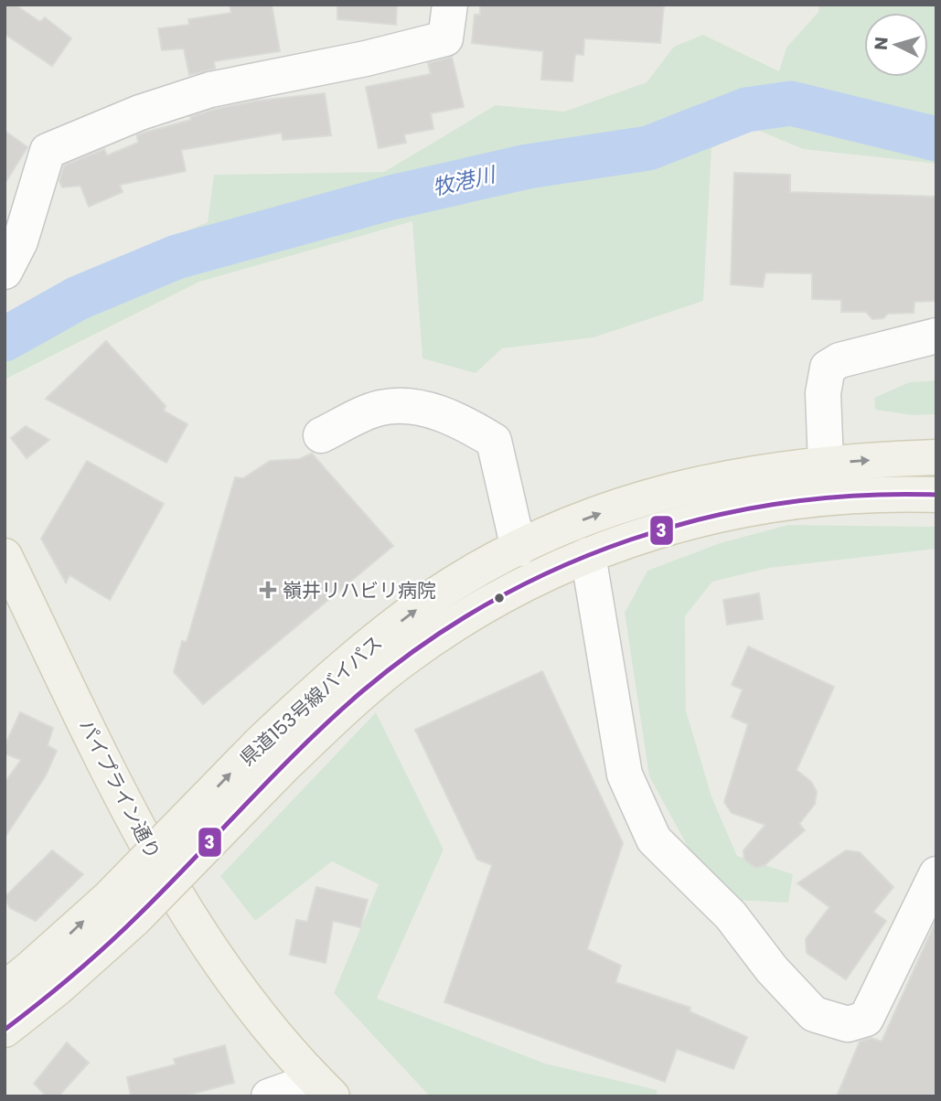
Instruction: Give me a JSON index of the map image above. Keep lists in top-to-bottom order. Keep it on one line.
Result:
{"streets":{"main road":["県道153号線バイパス","パイプライン通り"]},"water":["牧港川"],"places":{"health":["嶺井リハビリ病院"]},"lines":["transit line 3"],"north":"left"}
